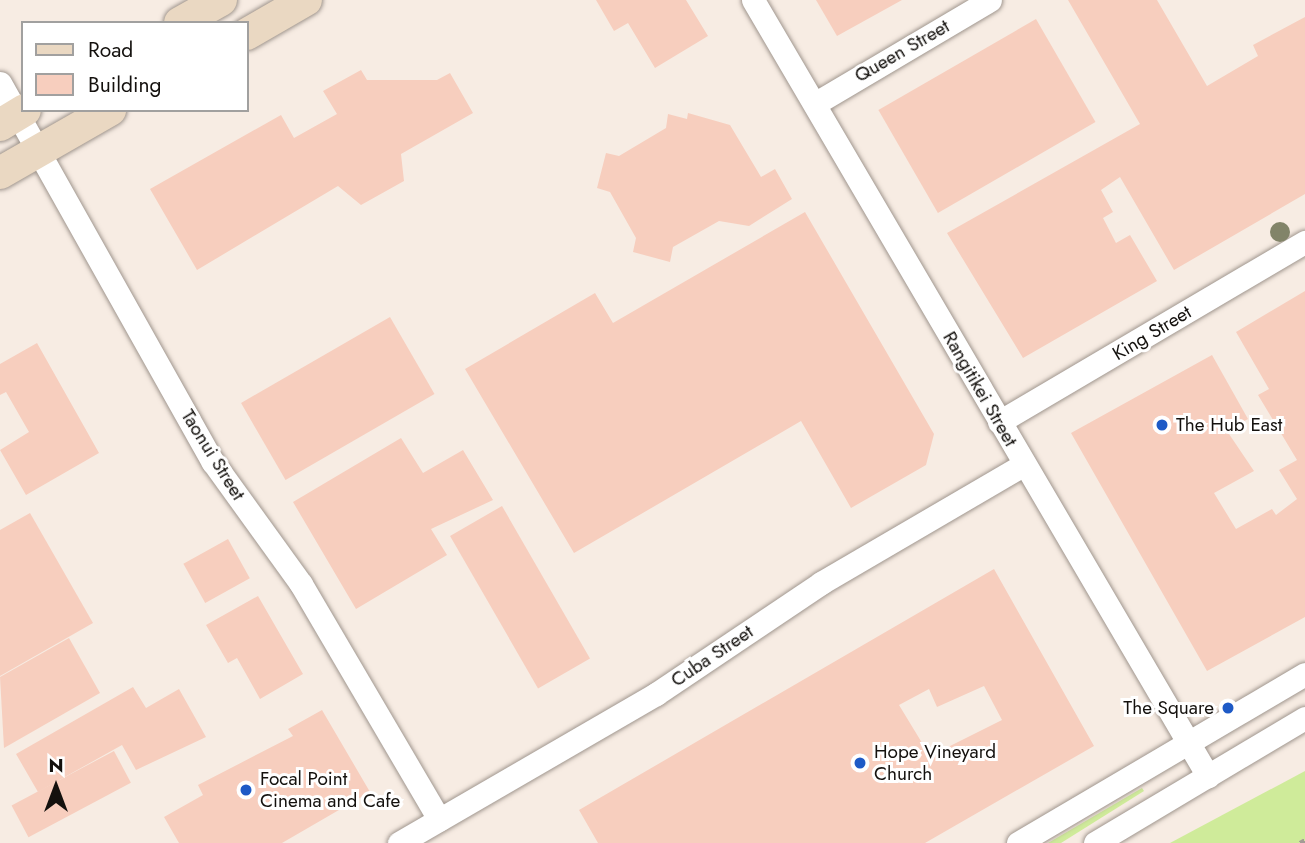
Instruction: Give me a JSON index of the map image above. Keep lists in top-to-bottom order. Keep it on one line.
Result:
{"streets":{"street":["Queen Street","King Street","Rangitikei Street","Taonui Street","Cuba Street"]},"crossings":[["Queen Street","Rangitikei Street"],["King Street","Rangitikei Street"],["Rangitikei Street","Cuba Street"],["Taonui Street","Cuba Street"]],"places":["The Hub East","The Square","Hope Vineyard Church","Focal Point Cinema and Cafe"],"legend":["Road","Building"],"north":"top"}
